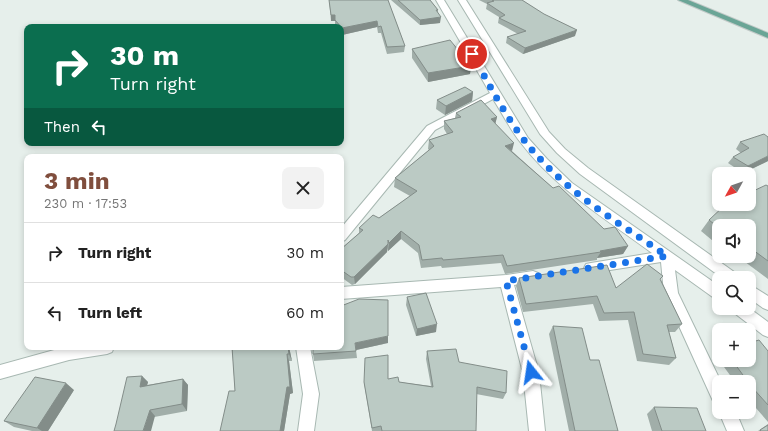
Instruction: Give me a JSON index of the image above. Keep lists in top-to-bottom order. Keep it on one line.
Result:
{"north":"bottom left","page":{"turn":["30 m","Turn right"],"then":"Then","heading":["3 min","230 m · 17:53"],"map_buttons":["+","−"],"list":[{"name":"Turn right","value":"30 m"},{"name":"Turn left","value":"60 m"}]}}
